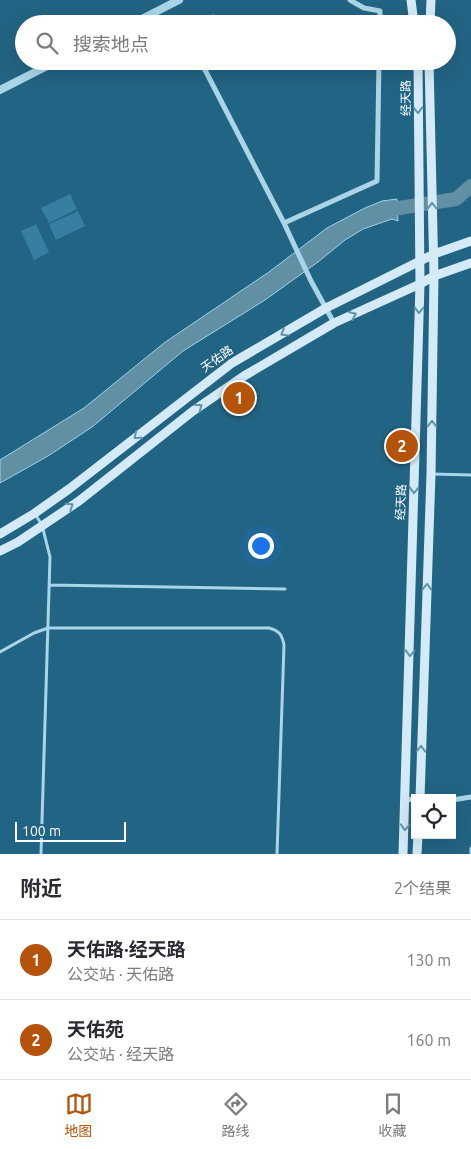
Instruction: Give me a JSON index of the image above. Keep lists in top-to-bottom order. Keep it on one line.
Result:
{"streets":{"main road":["经天路","天佑路"]},"crossings":[["经天路","天佑路"]],"scale_bar":"100 m","page":{"search":"搜索地点","pins":["1","2"],"scale":"100 m","heading":["附近","2个结果"],"list":[{"mark":"1","name":"天佑路·经天路","note":"公交站 · 天佑路","value":"130 m"},{"mark":"2","name":"天佑苑","note":"公交站 · 经天路","value":"160 m"}],"nav":["地图","路线","收藏"]}}
